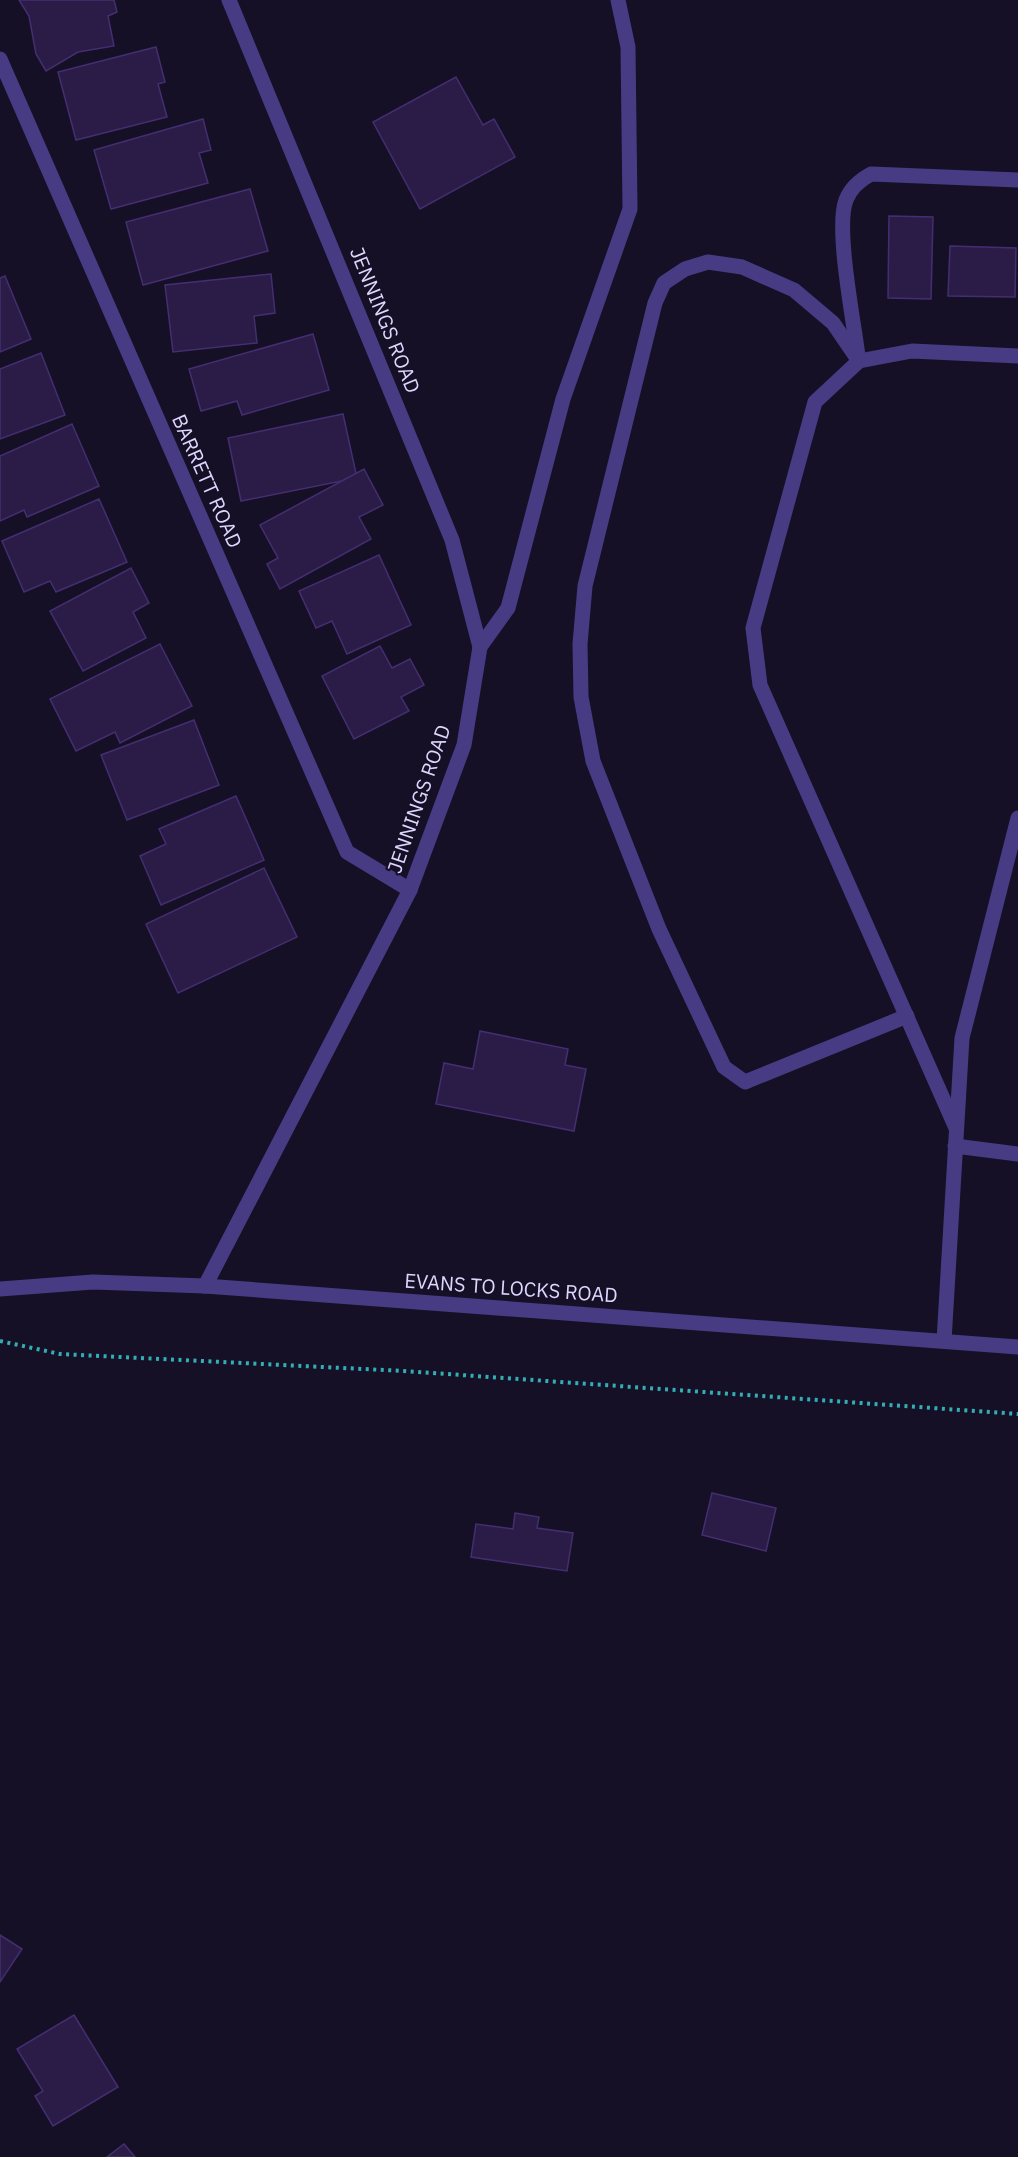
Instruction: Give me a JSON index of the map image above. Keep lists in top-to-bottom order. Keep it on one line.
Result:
{"streets":{"street":["JENNINGS ROAD","BARRETT ROAD","EVANS TO LOCKS ROAD"]},"crossings":[["JENNINGS ROAD","BARRETT ROAD"],["JENNINGS ROAD","EVANS TO LOCKS ROAD"]]}
